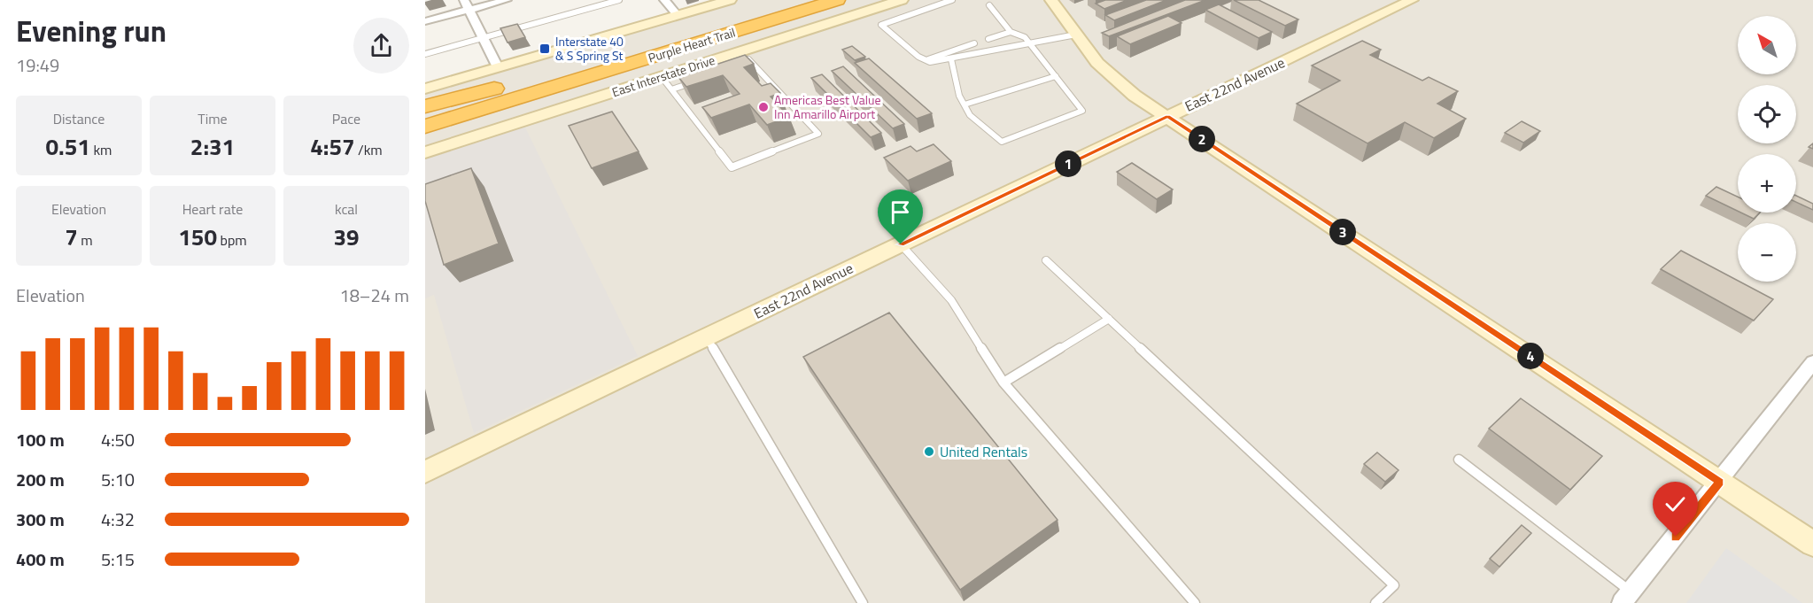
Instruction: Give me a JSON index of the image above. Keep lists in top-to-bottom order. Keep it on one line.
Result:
{"streets":{"highway":["Purple Heart Trail"],"street":["East Interstate Drive","East 22nd Avenue"]},"places":{"transit":["Interstate 40 & S Spring St"],"other":["Americas Best Value Inn Amarillo Airport","United Rentals"]},"north":"top left","page":{"heading":["Evening run","19:49"],"map_buttons":["+","−"],"stats":[["Distance","0.51 km"],["Time","2:31"],["Pace","4:57 /km"],["Elevation","7 m"],["Heart rate","150 bpm"],["kcal","39"]],"pins":["2","1","3","4"],"chart":["Elevation","18–24 m"],"list":[{"name":"100 m","note":"4:50"},{"name":"200 m","note":"5:10"},{"name":"300 m","note":"4:32"},{"name":"400 m","note":"5:15"}]}}
